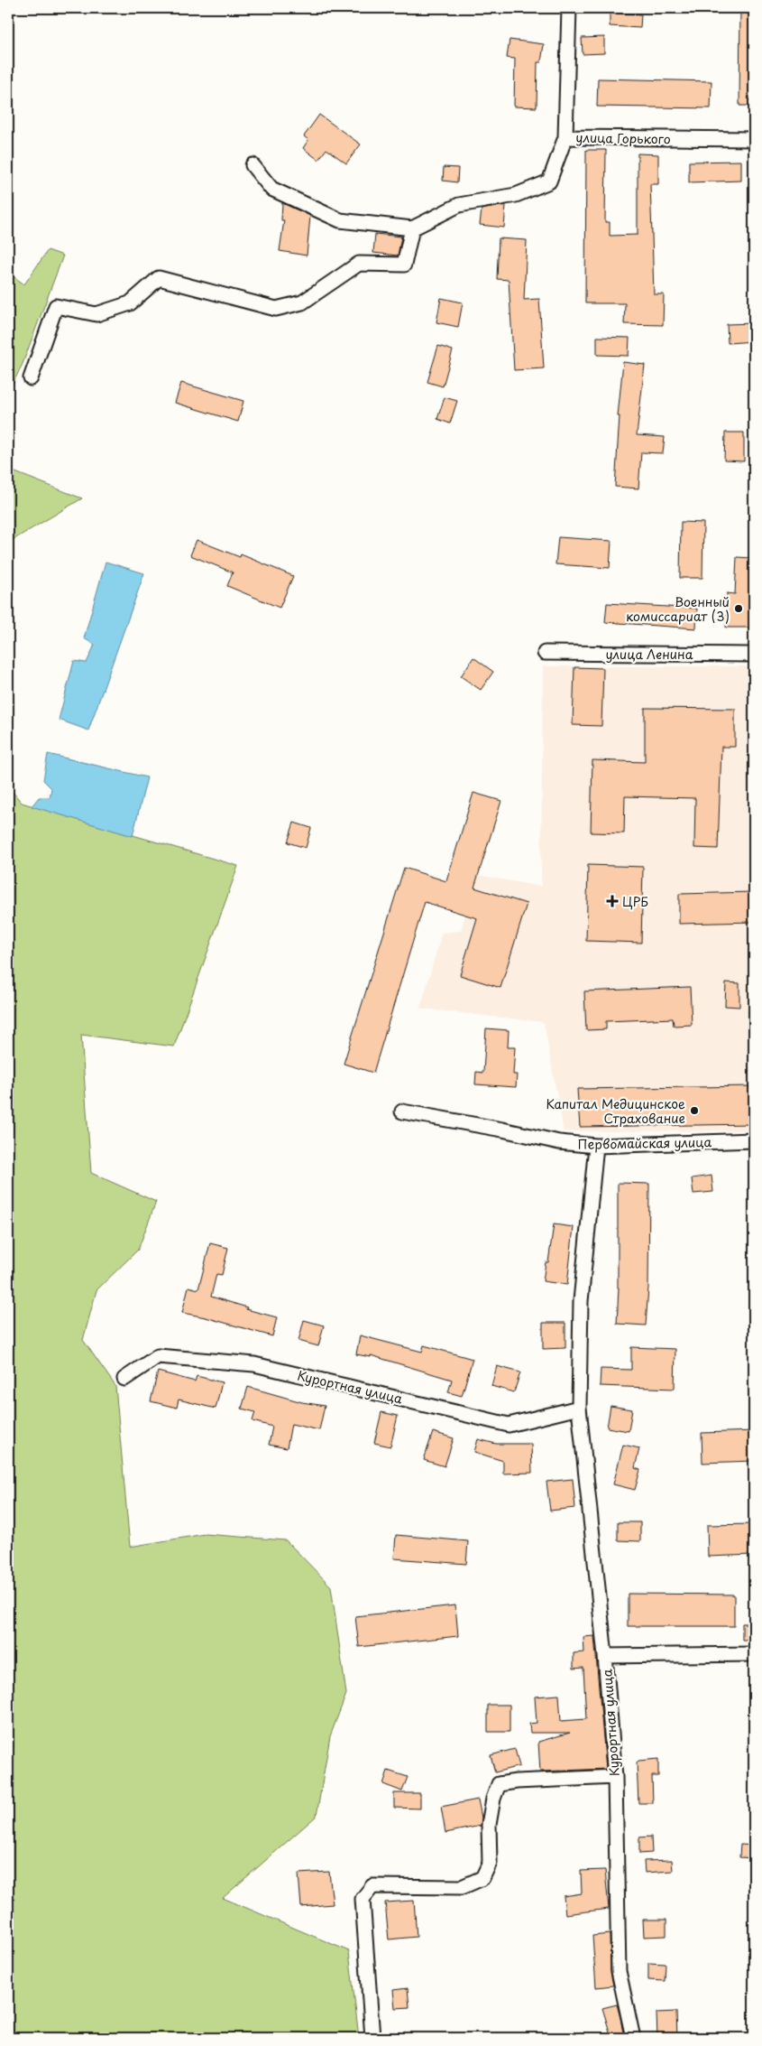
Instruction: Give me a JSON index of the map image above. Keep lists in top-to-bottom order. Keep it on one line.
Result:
{"streets":{"street":["улица Горького","улица Ленина","Первомайская улица","Курортная улица"]},"crossings":[["Первомайская улица","Курортная улица"]],"places":{"other":["Военный комиссариат (3)","Капитал Медицинское Страхование"],"health":["ЦРБ"]}}
